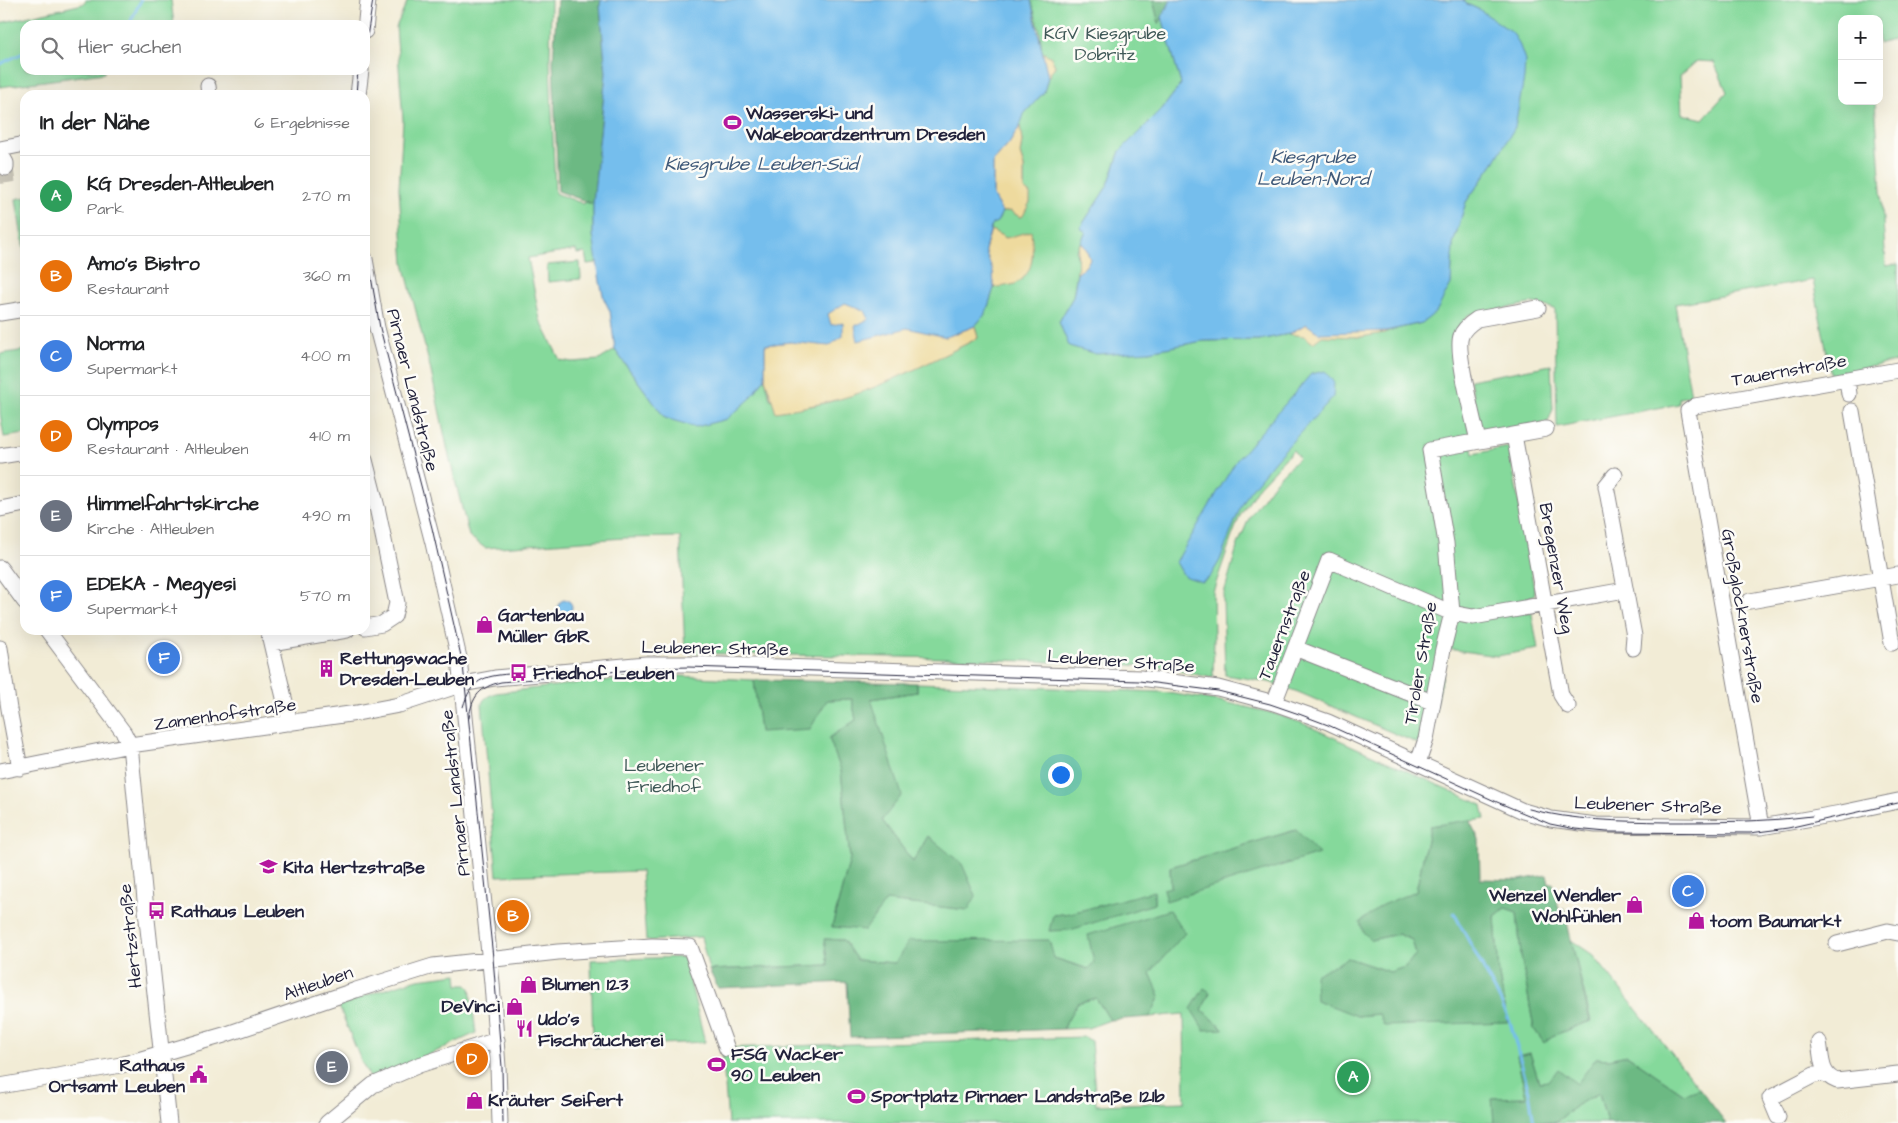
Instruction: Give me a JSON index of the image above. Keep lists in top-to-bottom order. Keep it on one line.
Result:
{"streets":{"street":["Tauernstraße","Pirnaer Landstraße","Bregenzer Weg","Großglocknerstraße","Leubener Straße","Tiroler Straße","Zamenhofstraße","Hertzstraße","Altleuben"]},"crossings":[["Tauernstraße","Großglocknerstraße"],["Tauernstraße","Leubener Straße"],["Tauernstraße","Tiroler Straße"],["Pirnaer Landstraße","Leubener Straße"],["Pirnaer Landstraße","Zamenhofstraße"],["Pirnaer Landstraße","Altleuben"],["Großglocknerstraße","Leubener Straße"],["Leubener Straße","Tiroler Straße"],["Leubener Straße","Zamenhofstraße"],["Zamenhofstraße","Hertzstraße"],["Hertzstraße","Altleuben"]],"water":["Kiesgrube Leuben-Nord","Kiesgrube Leuben-Süd"],"parks":["KGV Kiesgrube Dobritz","Leubener Friedhof"],"places":{"sports":["Wasserski- und Wakeboardzentrum Dresden","FSG Wacker 90 Leuben","Sportplatz Pirnaer Landstraße 121b"],"shop":["Gartenbau Müller GbR","Wenzel Wendler Wohlfühlen","toom Baumarkt","Blumen 123","DeVinci","Kräuter Seifert"],"building":["Rettungswache Dresden-Leuben"],"bus stop":["Friedhof Leuben","Rathaus Leuben"],"school or university":["Kita Hertzstraße"],"restaurant":["Udo's Fischräucherei"],"public building":["Rathaus Ortsamt Leuben"]},"page":{"map_buttons":["+","−"],"search":"Hier suchen","heading":["In der Nähe","6 Ergebnisse"],"list":[{"mark":"A","name":"KG Dresden-Altleuben","note":"Park","value":"270 m"},{"mark":"B","name":"Amo's Bistro","note":"Restaurant","value":"360 m"},{"mark":"C","name":"Norma","note":"Supermarkt","value":"400 m"},{"mark":"D","name":"Olympos","note":"Restaurant · Altleuben","value":"410 m"},{"mark":"E","name":"Himmelfahrtskirche","note":"Kirche · Altleuben","value":"490 m"},{"mark":"F","name":"EDEKA - Megyesi","note":"Supermarkt","value":"570 m"}],"pins":["F","C","B","D","E","A"]}}
